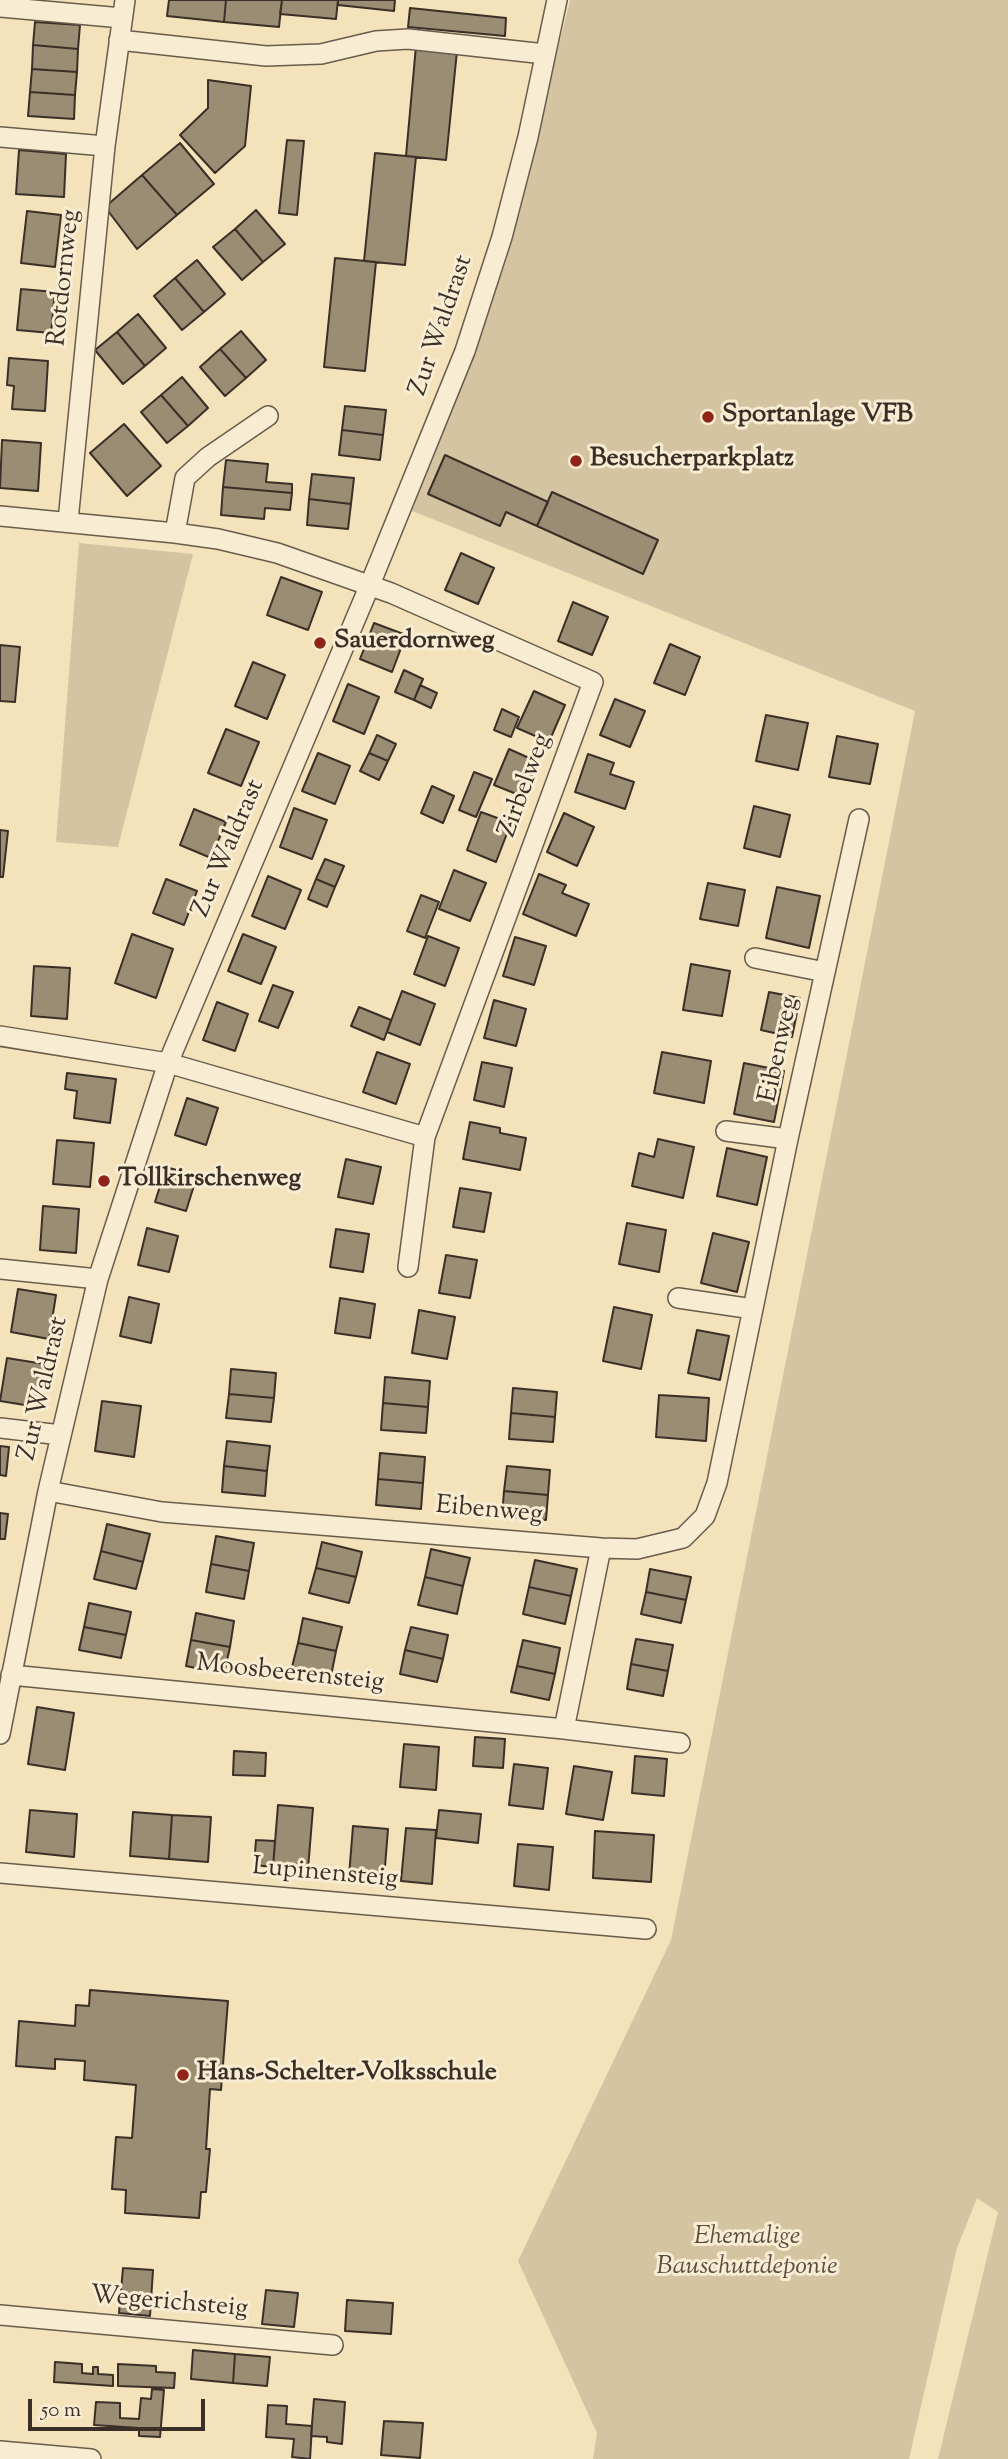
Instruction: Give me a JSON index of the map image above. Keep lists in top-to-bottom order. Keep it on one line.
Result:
{"streets":{"street":["Rotdornweg","Zur Waldrast","Zirbelweg","Eibenweg","Moosbeerensteig","Lupinensteig","Wegerichsteig"]},"crossings":[["Zur Waldrast","Zirbelweg"],["Zur Waldrast","Eibenweg"],["Zur Waldrast","Moosbeerensteig"]],"parks":["Ehemalige Bauschuttdeponie"],"places":["Sportanlage VFB","Besucherparkplatz","Sauerdornweg","Tollkirschenweg","Hans-Schelter-Volksschule"],"scale_bar":"50 m"}
